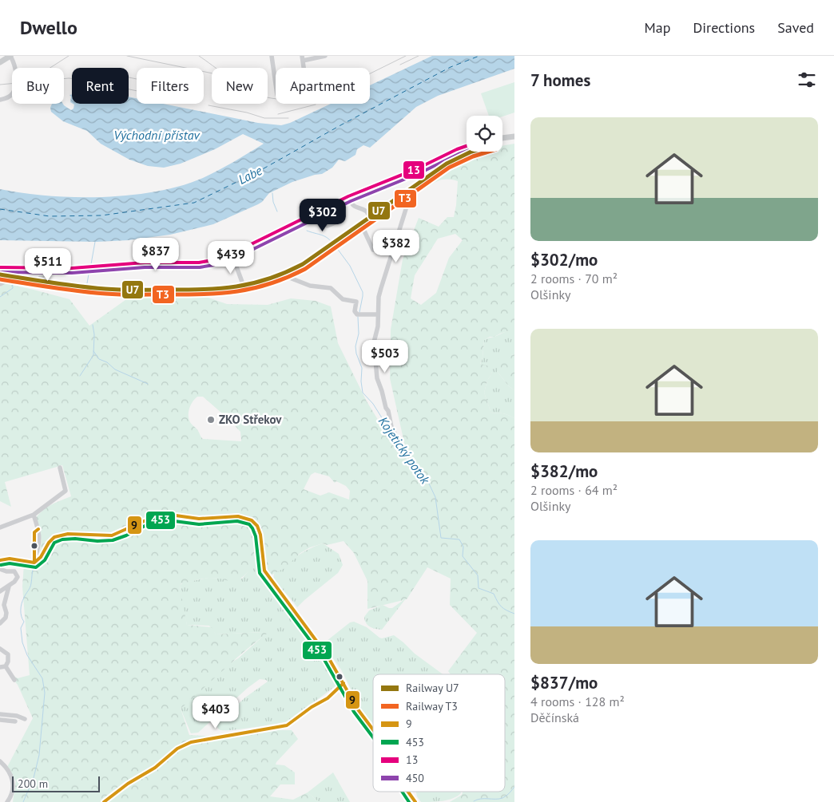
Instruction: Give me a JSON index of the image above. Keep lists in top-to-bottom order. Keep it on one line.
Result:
{"water":["Východní přístav","Labe","Kojetický potok"],"places":["ZKO Střekov"],"lines":["transit line 13","transit line 450","rail line U7","rail line T3","transit line 9","transit line 453"],"legend":["Railway U7","Railway T3","9","453","13","450"],"scale_bar":"200 m","page":{"header":"Dwello","nav":["Map","Directions","Saved"],"heading":"7 homes","chip":["Buy","Rent","Filters","New","Apartment"],"list":[{"name":"$302/mo","note":"2 rooms · 70 m² · Olšinky"},{"name":"$382/mo","note":"2 rooms · 64 m² · Olšinky"},{"name":"$837/mo","note":"4 rooms · 128 m² · Děčínská"}],"price":["$302","$382","$837","$439","$511","$503","$403"],"scale":"200 m"}}
